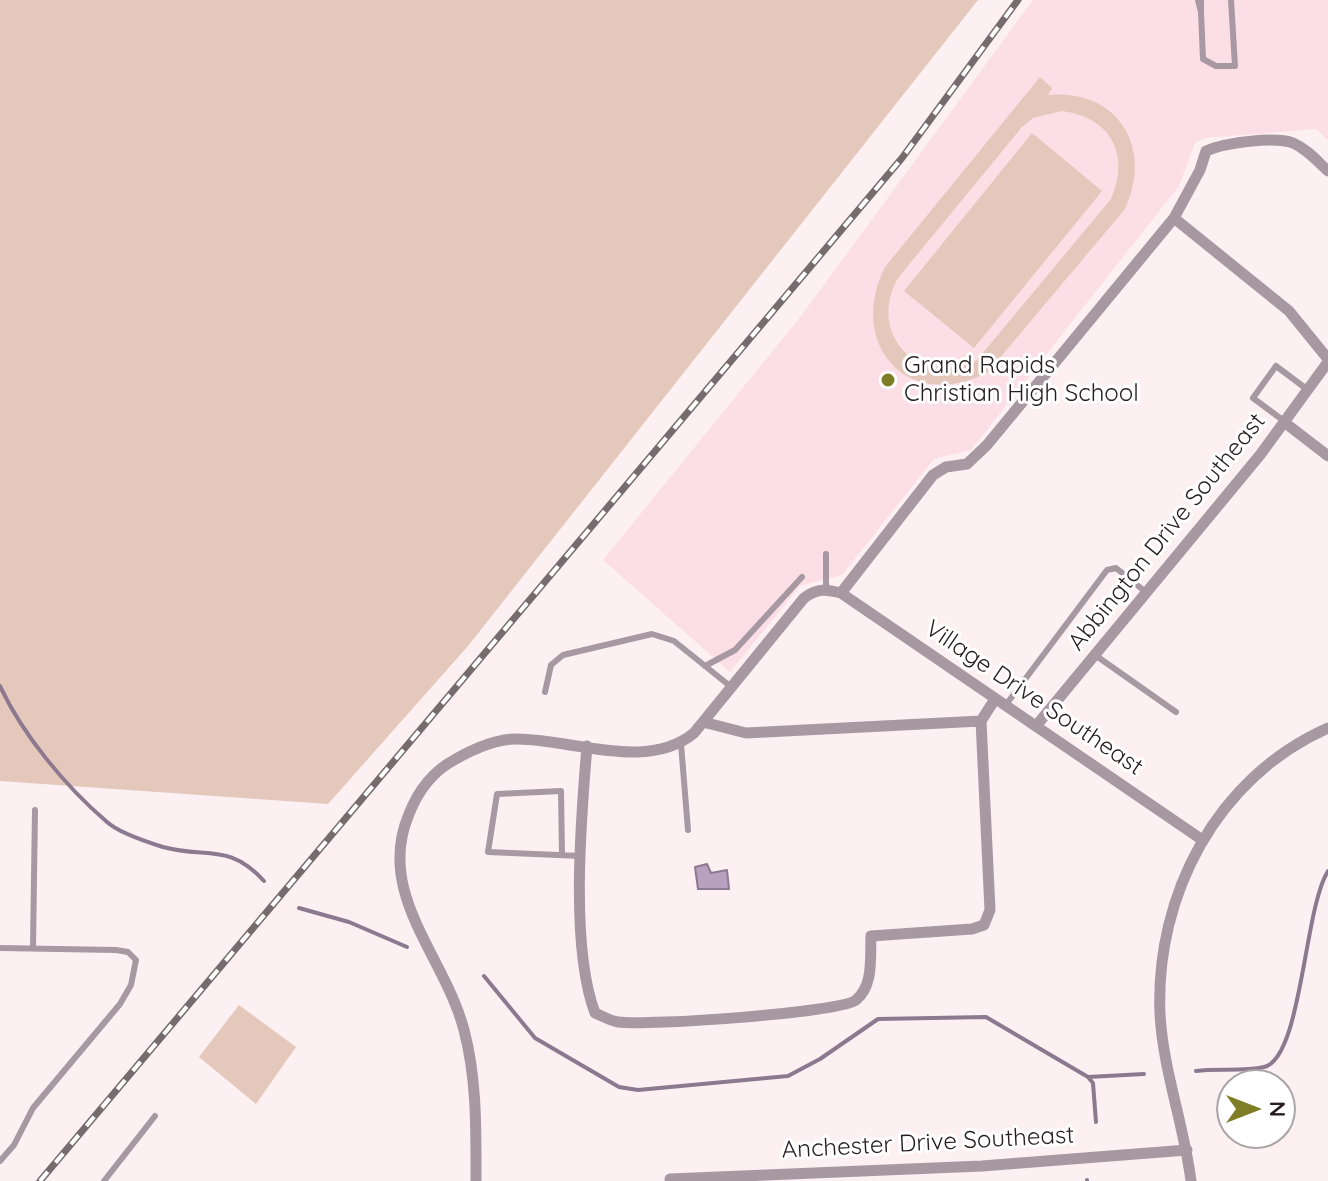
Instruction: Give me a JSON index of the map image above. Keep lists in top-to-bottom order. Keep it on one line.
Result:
{"streets":{"street":["Abbington Drive Southeast","Village Drive Southeast","Anchester Drive Southeast"]},"crossings":[["Abbington Drive Southeast","Village Drive Southeast"]],"places":["Grand Rapids Christian High School"],"north":"right"}
